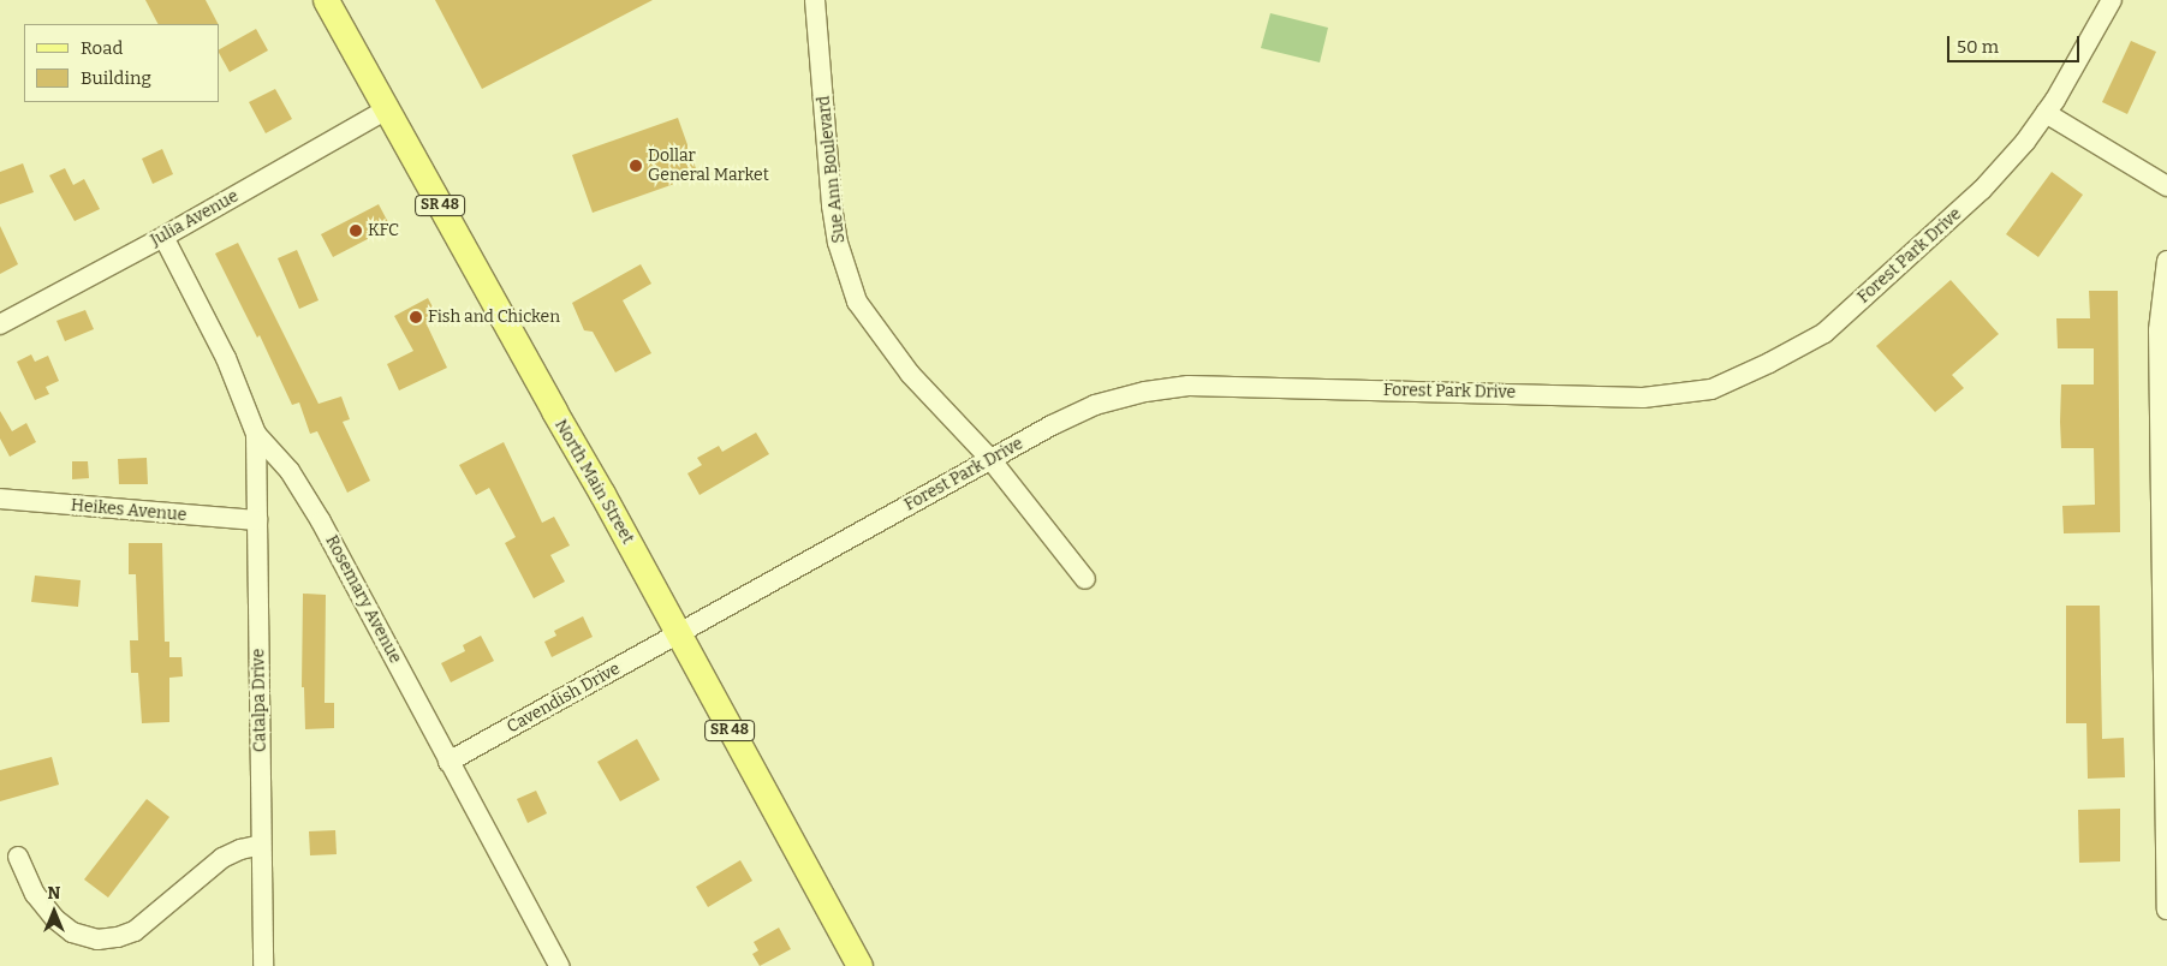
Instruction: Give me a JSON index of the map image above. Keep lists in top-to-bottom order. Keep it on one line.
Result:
{"streets":{"main road":["SR 48","North Main Street"],"street":["Sue Ann Boulevard","Julia Avenue","Forest Park Drive","Heikes Avenue","Rosemary Avenue","Cavendish Drive","Catalpa Drive"]},"crossings":[["Sue Ann Boulevard","Forest Park Drive"],["Julia Avenue","North Main Street"],["Julia Avenue","Rosemary Avenue"],["Forest Park Drive","North Main Street"],["Forest Park Drive","Cavendish Drive"],["North Main Street","Cavendish Drive"],["Heikes Avenue","Catalpa Drive"],["Rosemary Avenue","Cavendish Drive"],["Rosemary Avenue","Catalpa Drive"]],"places":["Dollar General Market","KFC","Fish and Chicken"],"legend":["Road","Building"],"scale_bar":"50 m","north":"top"}
